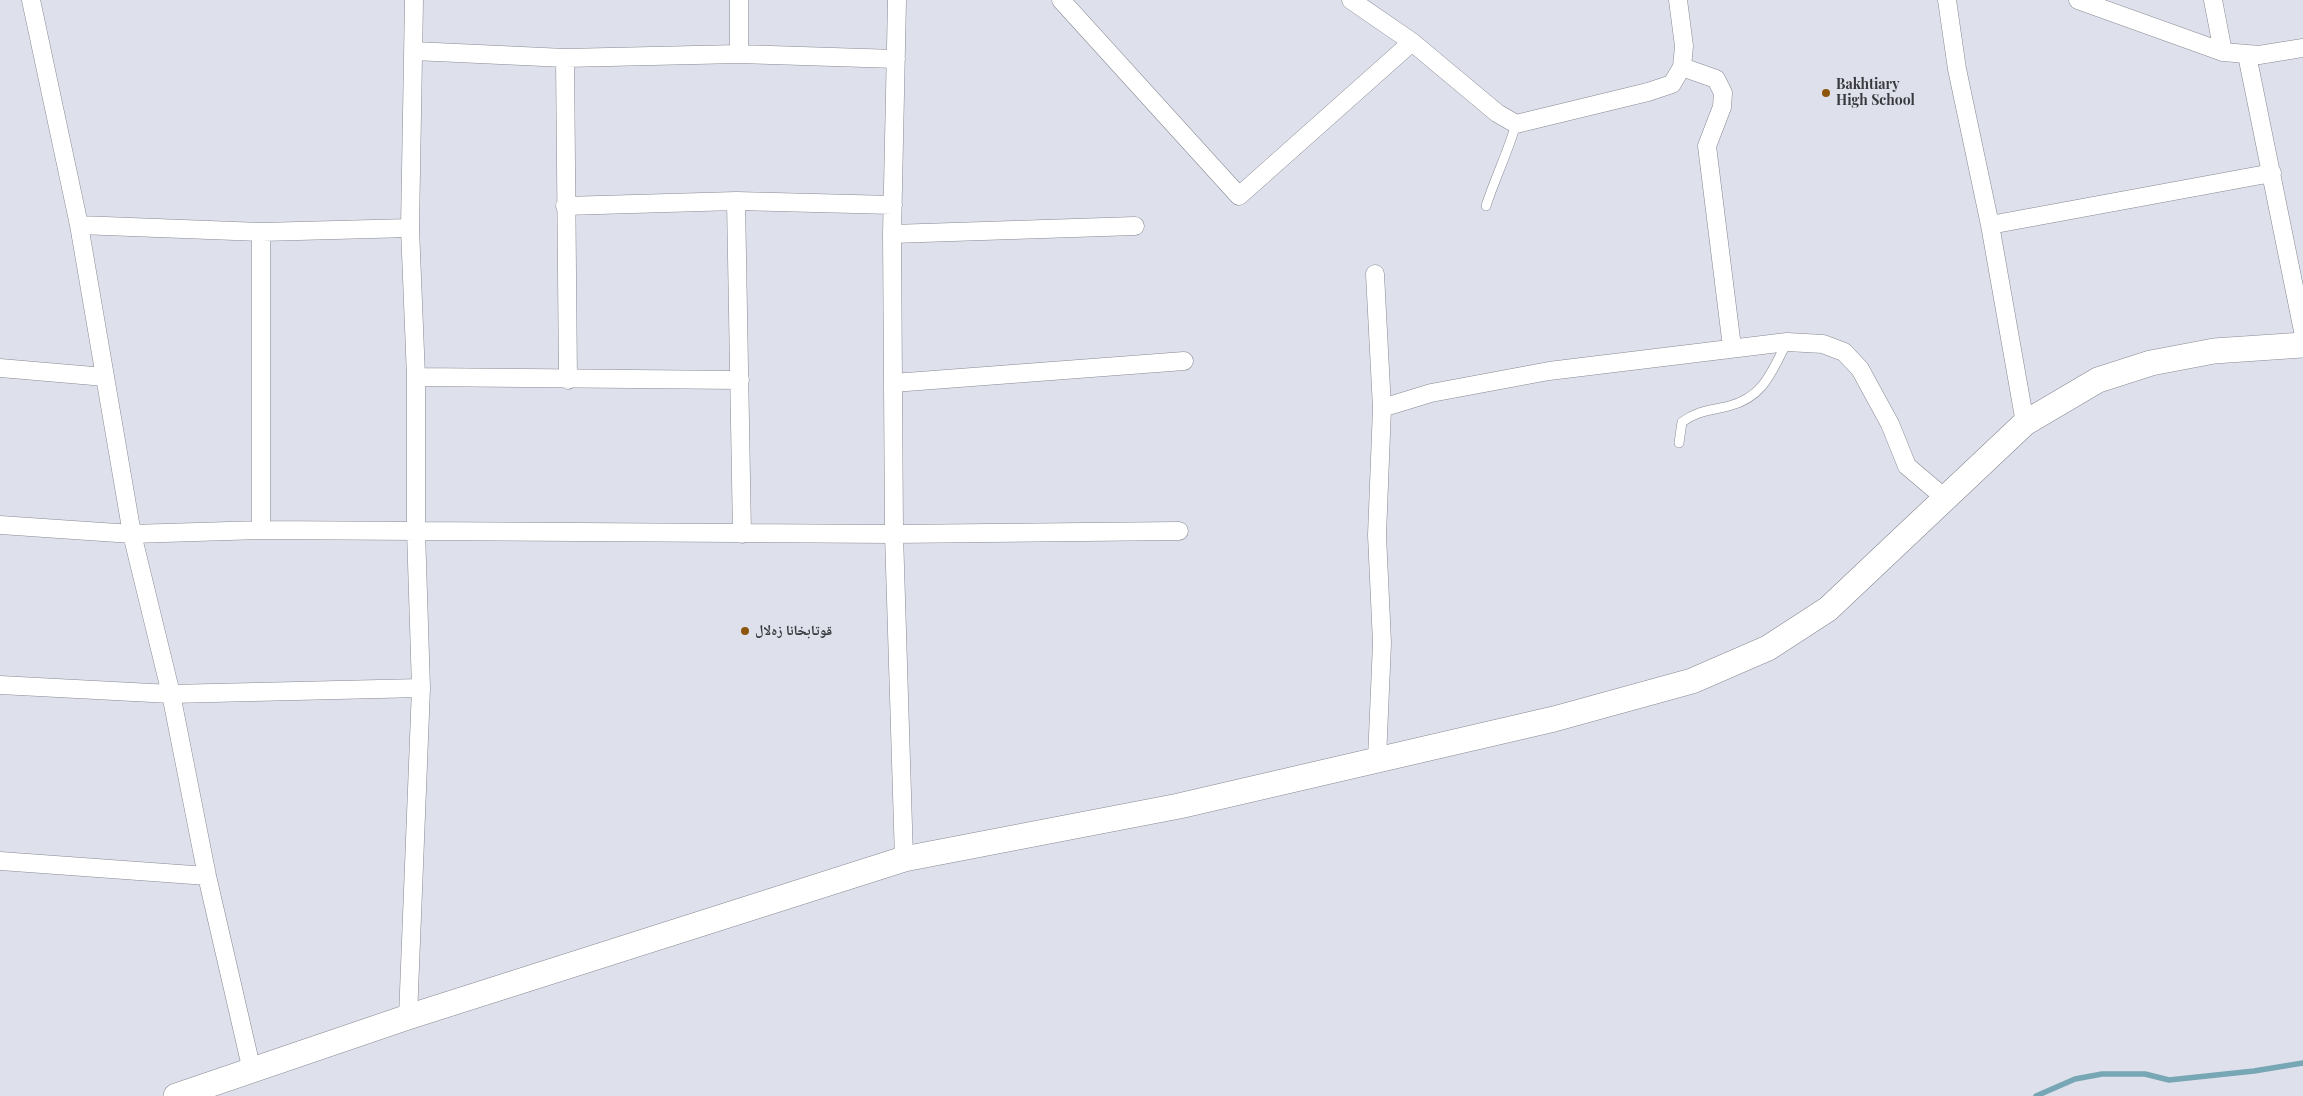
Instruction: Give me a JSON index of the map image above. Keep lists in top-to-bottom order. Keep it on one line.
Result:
{"places":["Bakhtiary High School","قوتابخانا زەلال"]}
